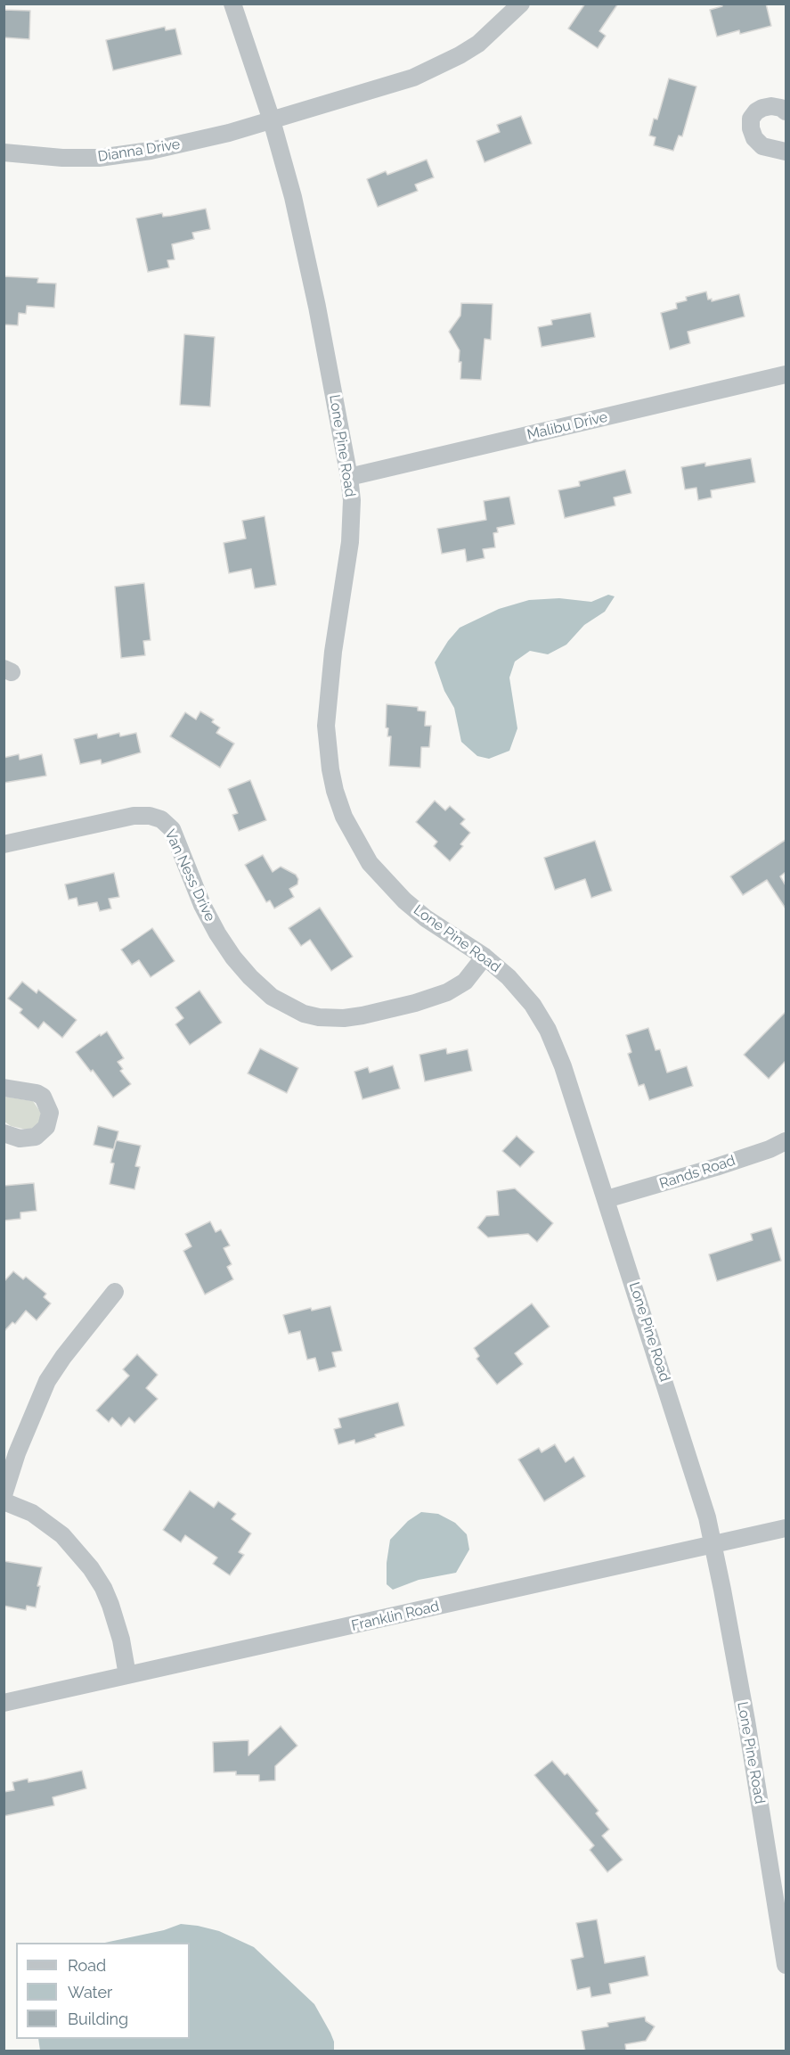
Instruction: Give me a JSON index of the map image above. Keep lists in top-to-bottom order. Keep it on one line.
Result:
{"streets":{"street":["Dianna Drive","Malibu Drive","Lone Pine Road","Van Ness Drive","Rands Road","Franklin Road"]},"crossings":[["Dianna Drive","Lone Pine Road"],["Malibu Drive","Lone Pine Road"],["Lone Pine Road","Van Ness Drive"],["Lone Pine Road","Rands Road"],["Lone Pine Road","Franklin Road"]],"legend":["Road","Water","Building"]}
